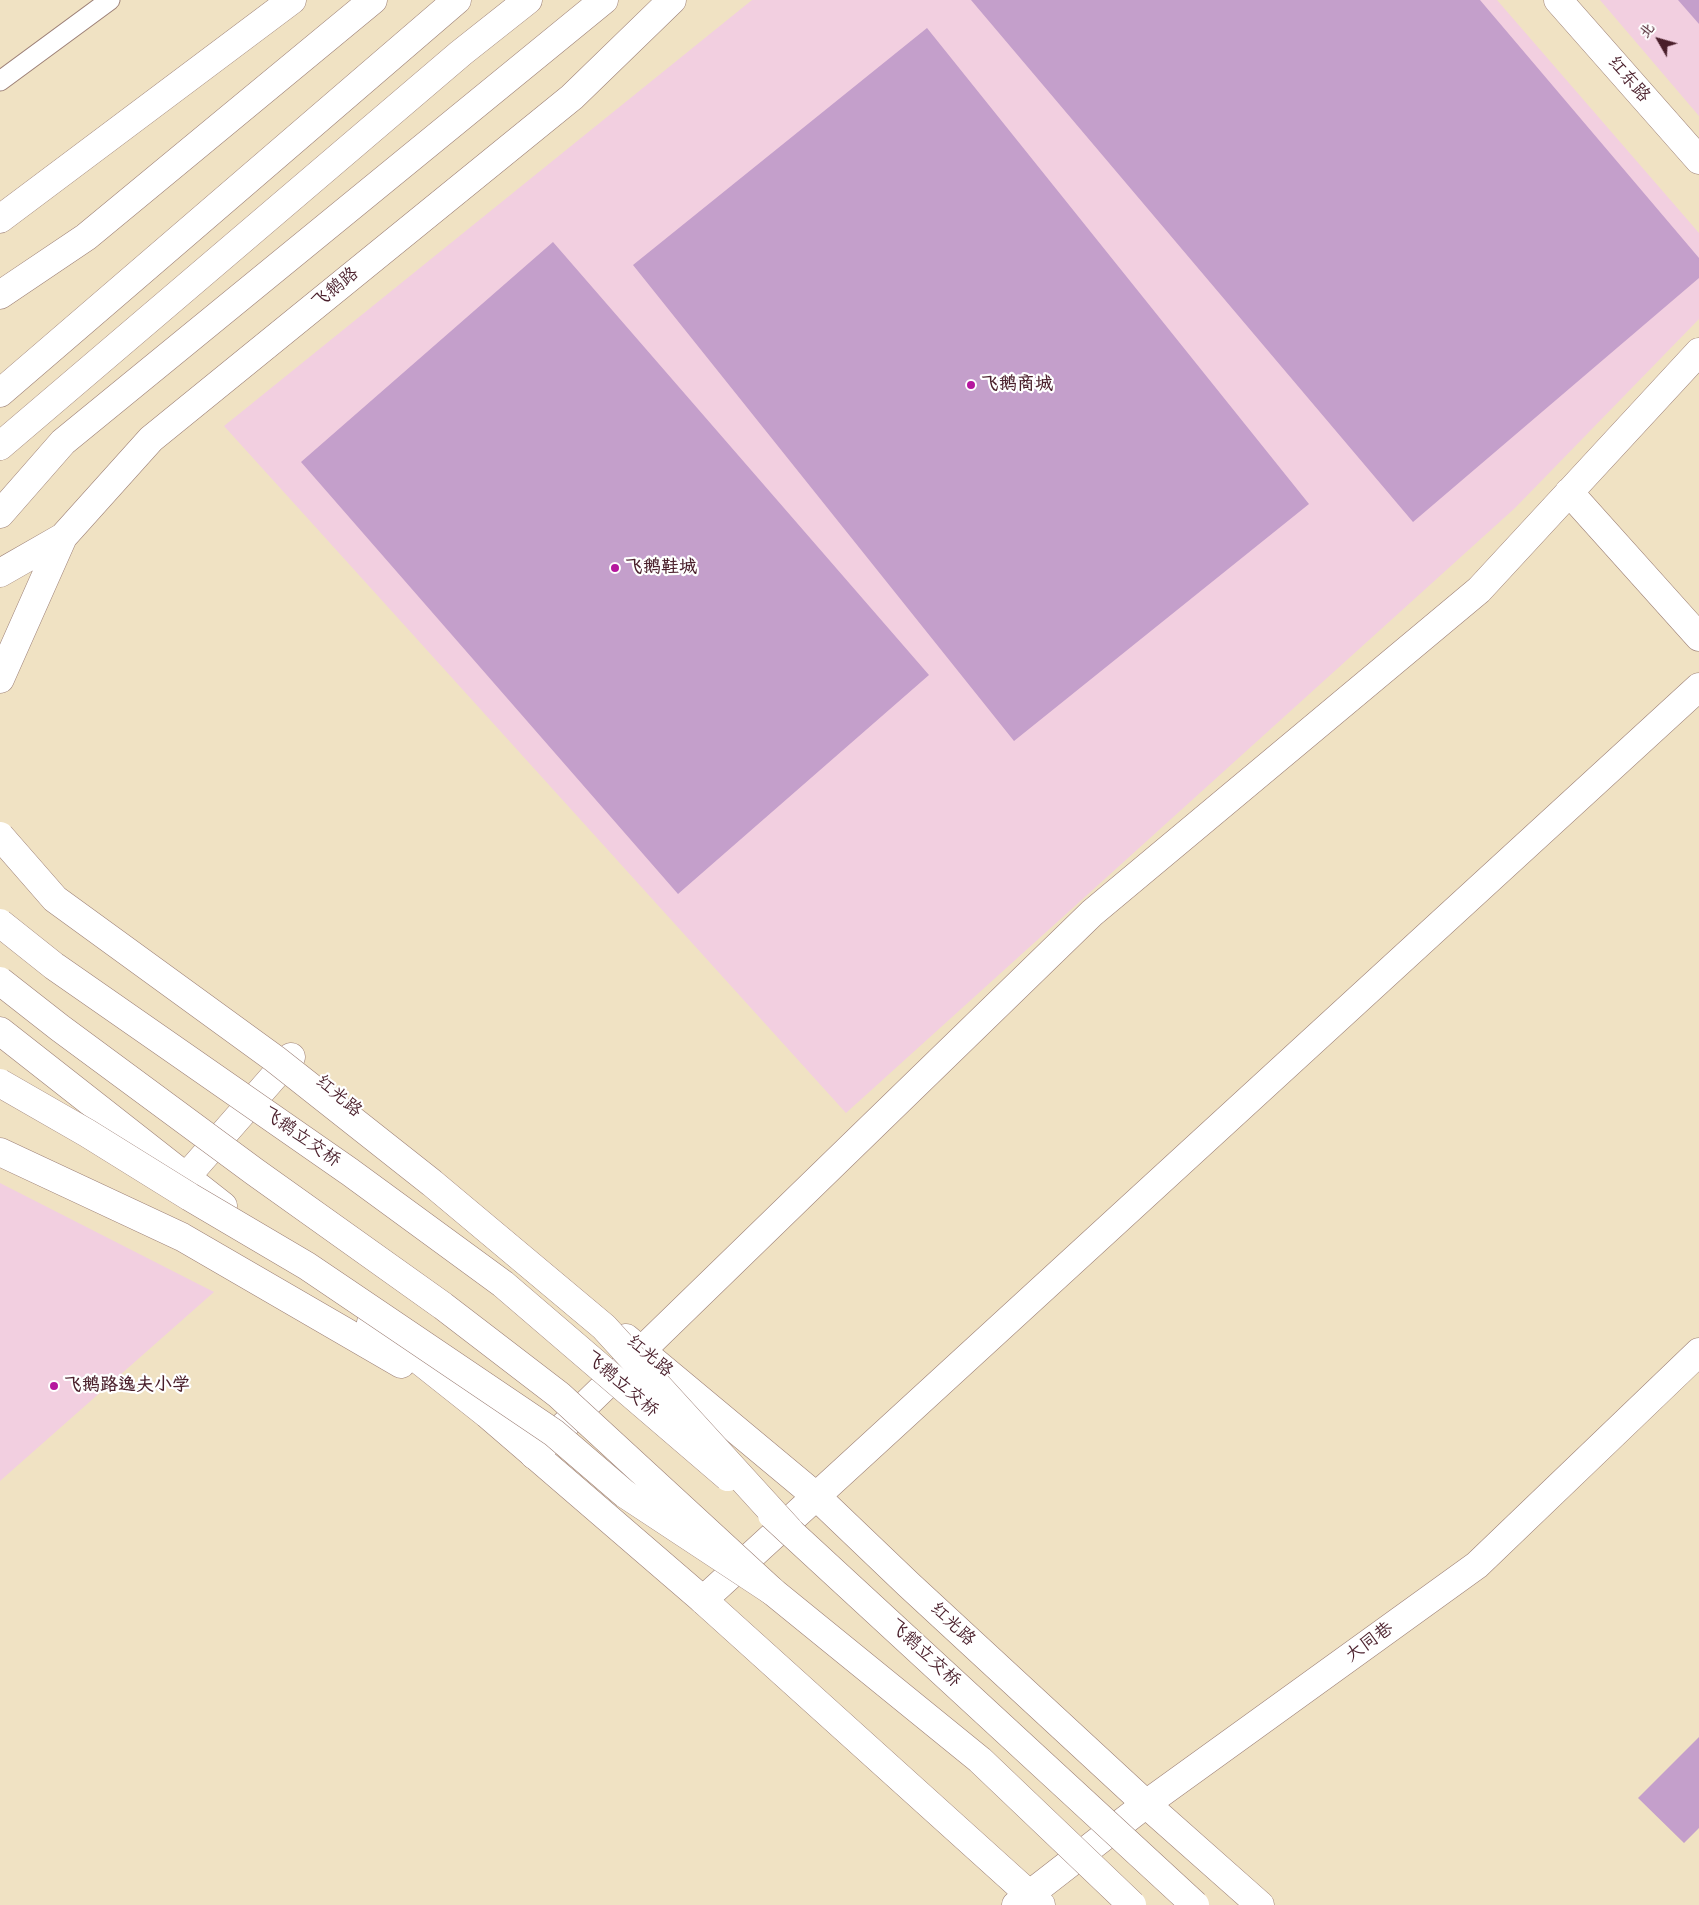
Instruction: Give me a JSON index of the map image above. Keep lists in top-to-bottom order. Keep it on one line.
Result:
{"streets":{"street":["红东路","飞鹅路","红光路","飞鹅立交桥","大同巷"]},"crossings":[["红光路","大同巷"]],"places":["飞鹅商城","飞鹅鞋城","飞鹅路逸夫小学"],"north":"top left"}
